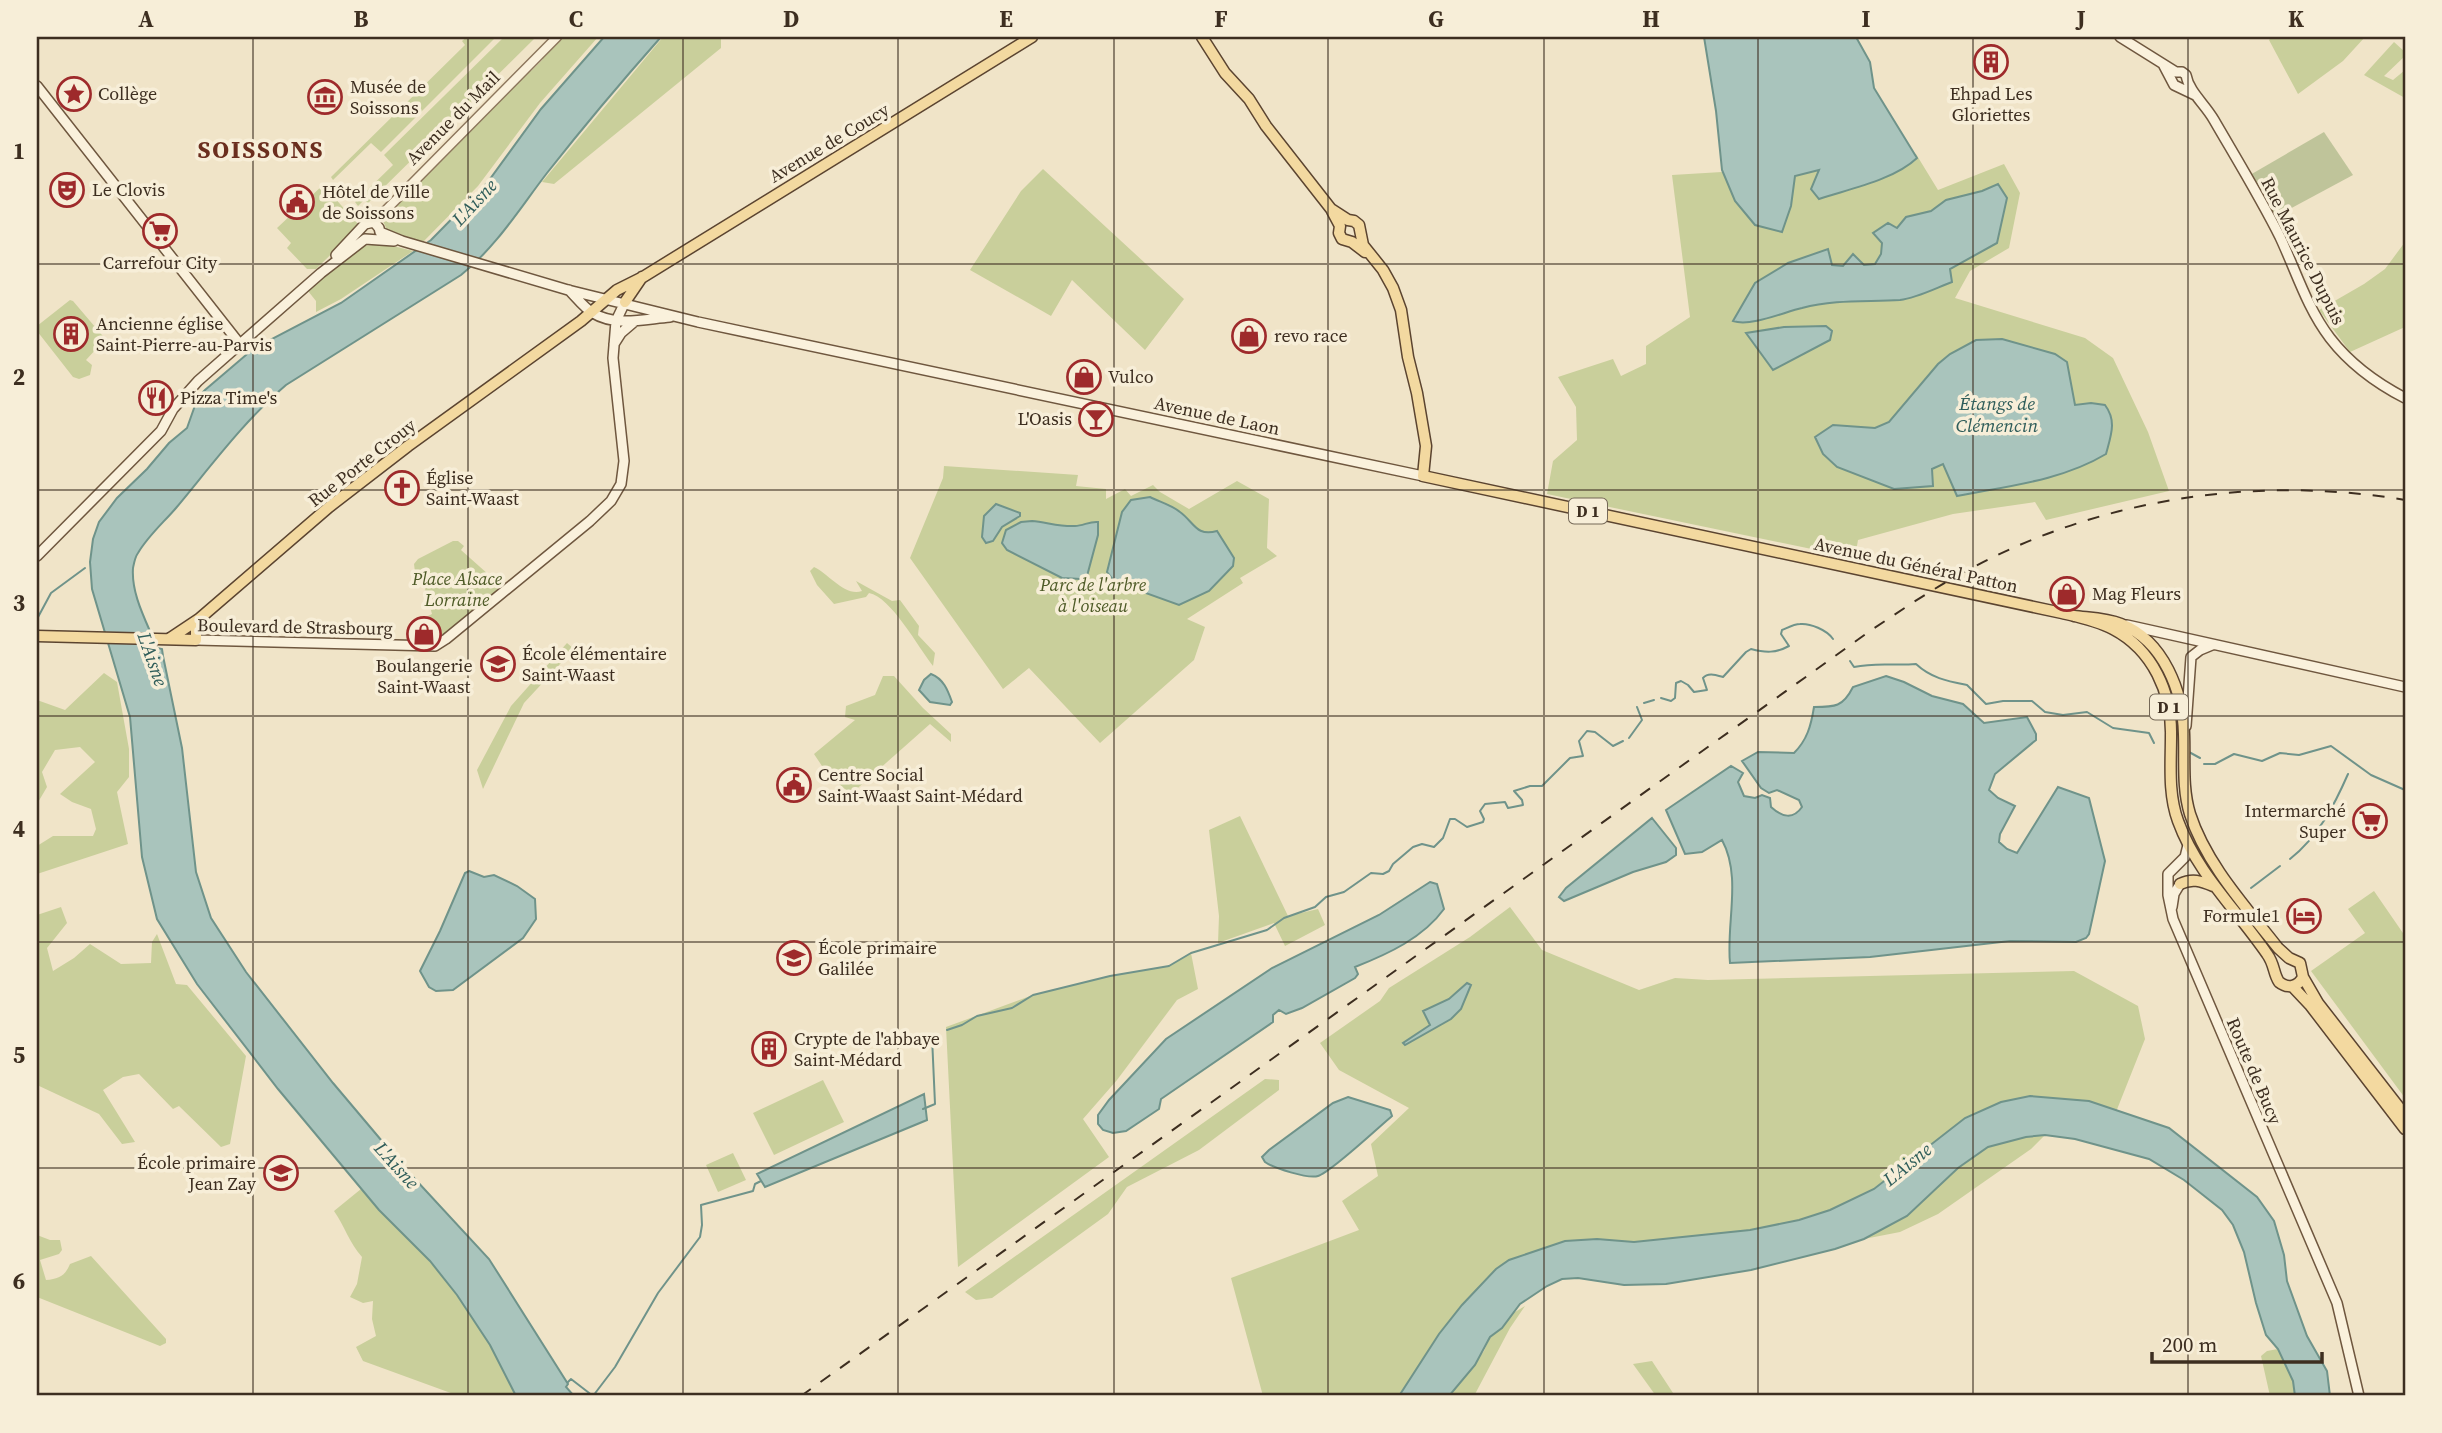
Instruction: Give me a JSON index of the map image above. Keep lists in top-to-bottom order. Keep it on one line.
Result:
{"streets":{"main road":["Avenue de Coucy","Rue Maurice Dupuis","Avenue de Laon","Rue Porte Crouy","D 1","Avenue du Général Patton","Boulevard de Strasbourg","Route de Bucy"],"street":["Avenue du Mail"]},"crossings":[["Avenue de Coucy","Avenue de Laon"],["Avenue de Coucy","Rue Porte Crouy"],["Avenue de Laon","Rue Porte Crouy"],["Avenue de Laon","Avenue du Général Patton"],["Rue Porte Crouy","Boulevard de Strasbourg"],["D 1","Avenue du Général Patton"],["D 1","Route de Bucy"]],"districts":["SOISSONS"],"water":["L'Aisne","Étangs de Clémencin"],"parks":["Place Alsace Lorraine","Parc de l'arbre à l'oiseau"],"places":{"building":["Ehpad Les Gloriettes","Ancienne église Saint-Pierre-au-Parvis","Crypte de l'abbaye Saint-Médard"],"place":["Collège"],"museum":["Musée de Soissons"],"theatre":["Le Clovis"],"public building":["Hôtel de Ville de Soissons","Centre Social Saint-Waast Saint-Médard"],"supermarket":["Carrefour City","Intermarché Super"],"shop":["revo race","Vulco","Mag Fleurs","Boulangerie Saint-Waast"],"restaurant":["Pizza Time's"],"bar":["L'Oasis"],"church":["Église Saint-Waast"],"school or university":["École élémentaire Saint-Waast","École primaire Galilée","École primaire Jean Zay"],"hotel":["Formule1"]},"scale_bar":"200 m","grid":{"columns":["A","B","C","D","E","F","G","H","I","J","K"],"rows":["1","2","3","4","5","6"]}}
